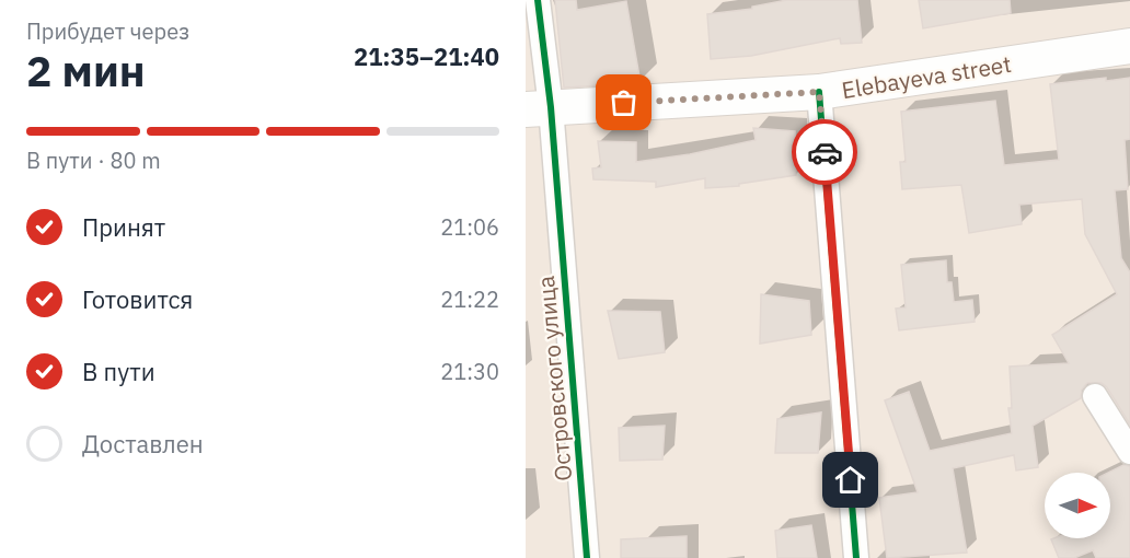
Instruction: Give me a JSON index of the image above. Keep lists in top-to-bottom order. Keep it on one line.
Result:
{"streets":{"main road":["Elebayeva street"],"street":["Островского улица"]},"crossings":[["Elebayeva street","Островского улица"]],"north":"right","page":{"heading":["2 мин","Прибудет через","21:35–21:40"],"bar":"В пути · 80 m","list":[["Принят","21:06"],["Готовится","21:22"],["В пути","21:30"],"Доставлен"]}}
